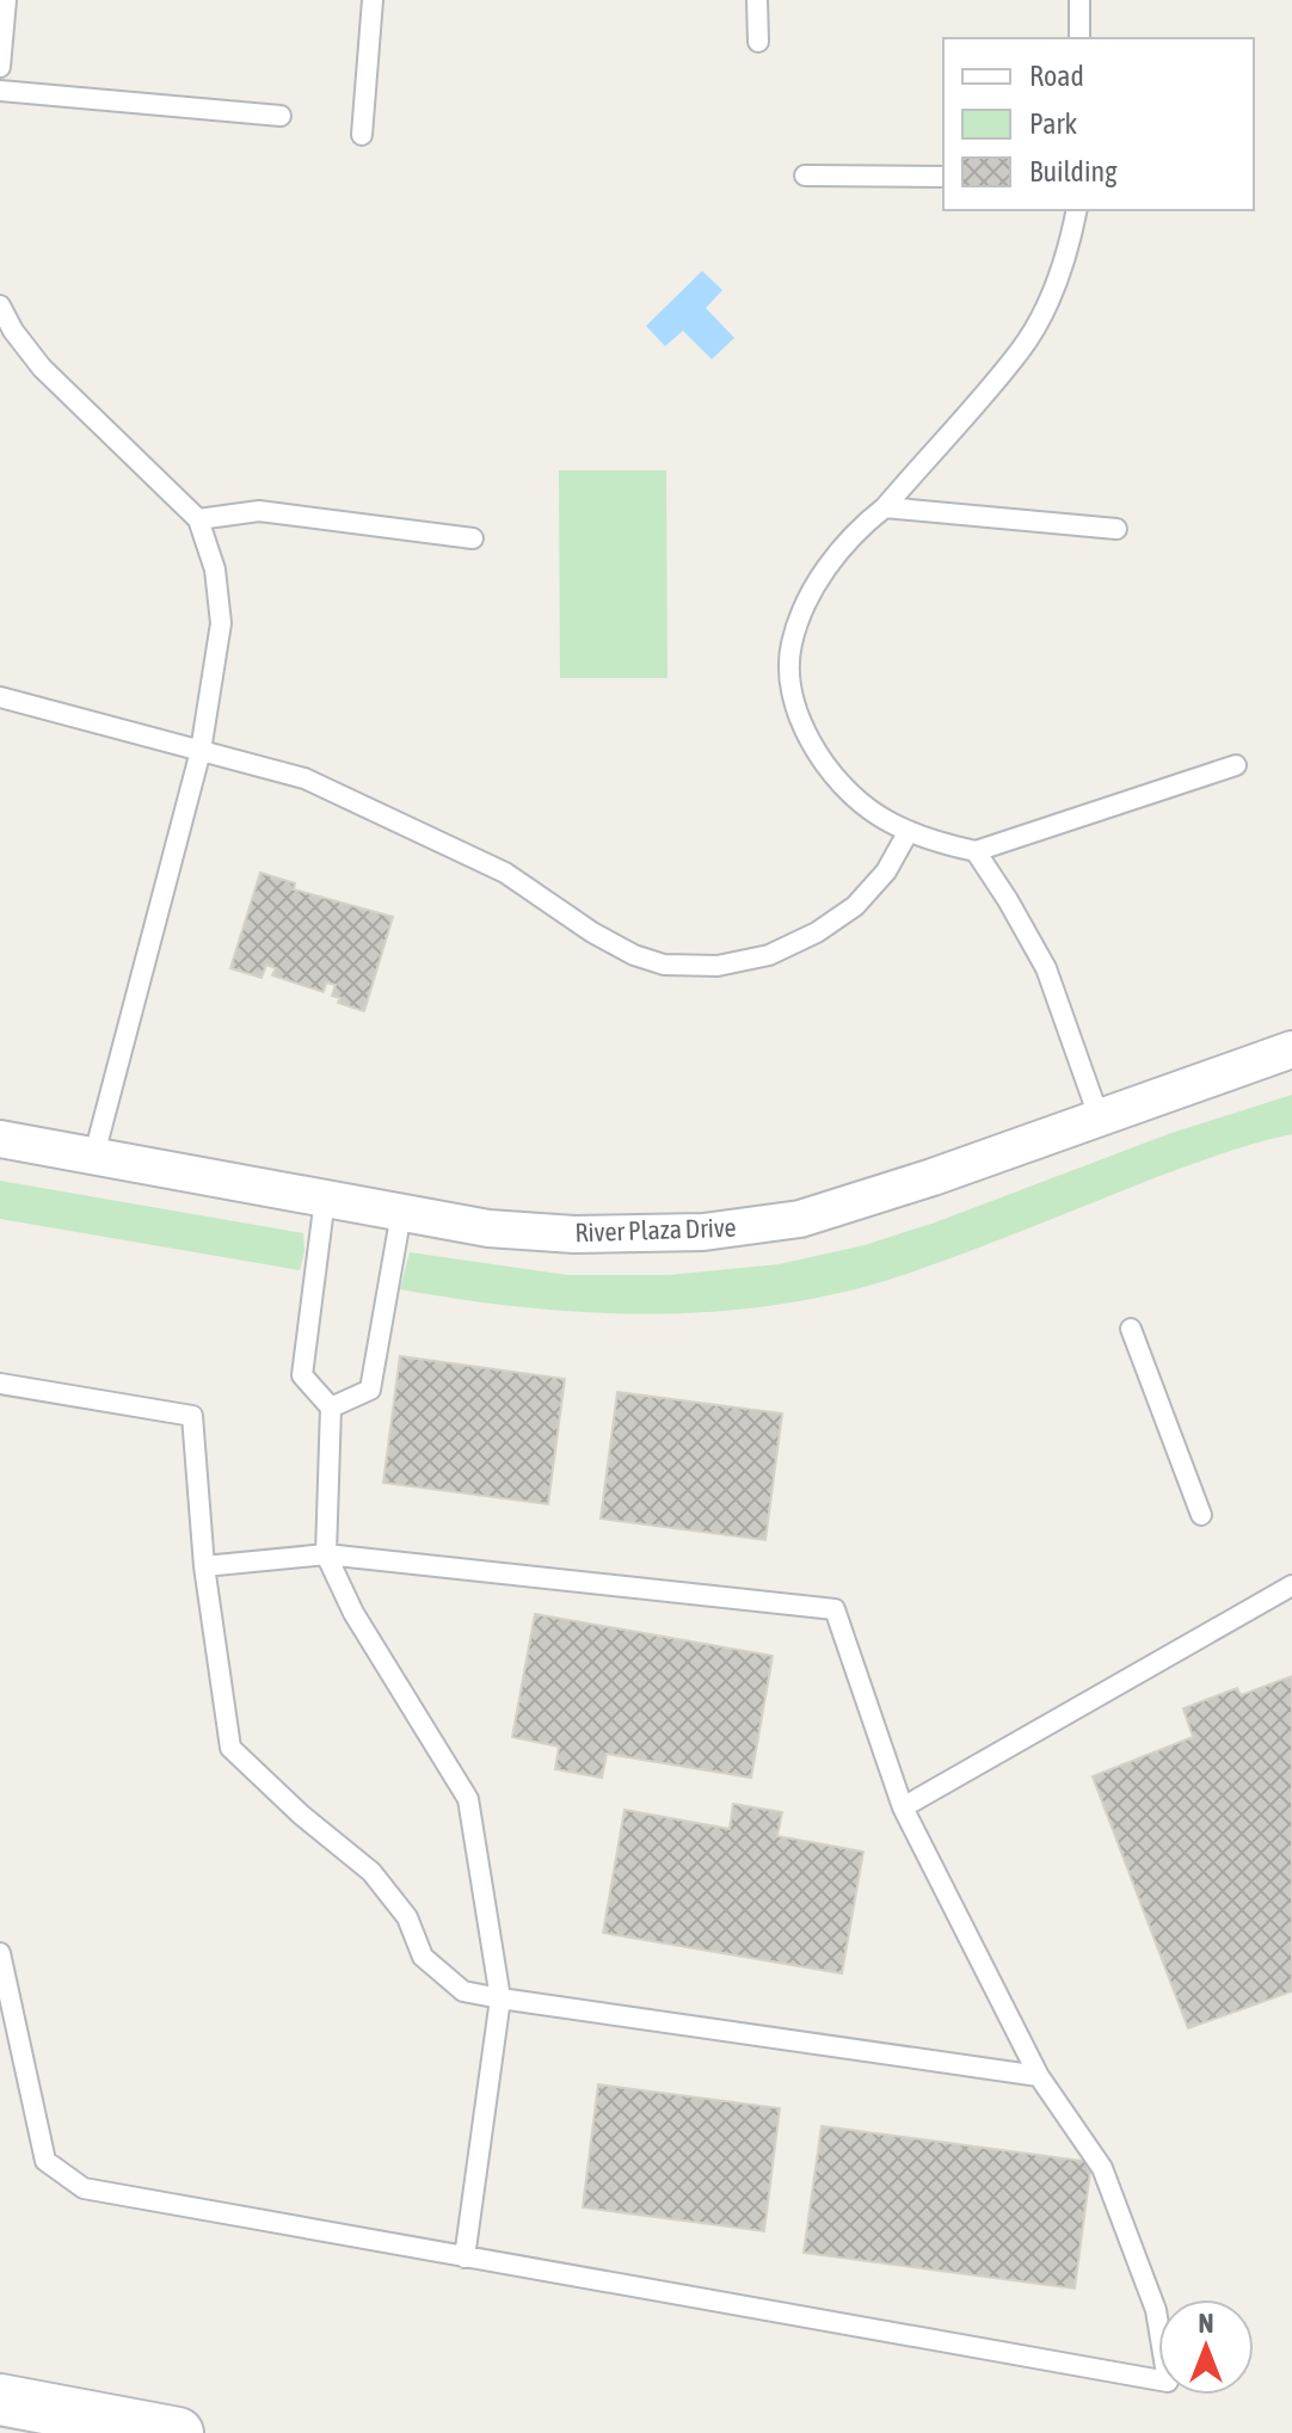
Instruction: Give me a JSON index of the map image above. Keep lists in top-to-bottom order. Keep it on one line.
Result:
{"streets":{"street":["River Plaza Drive"]},"legend":["Road","Park","Building"],"north":"top"}
